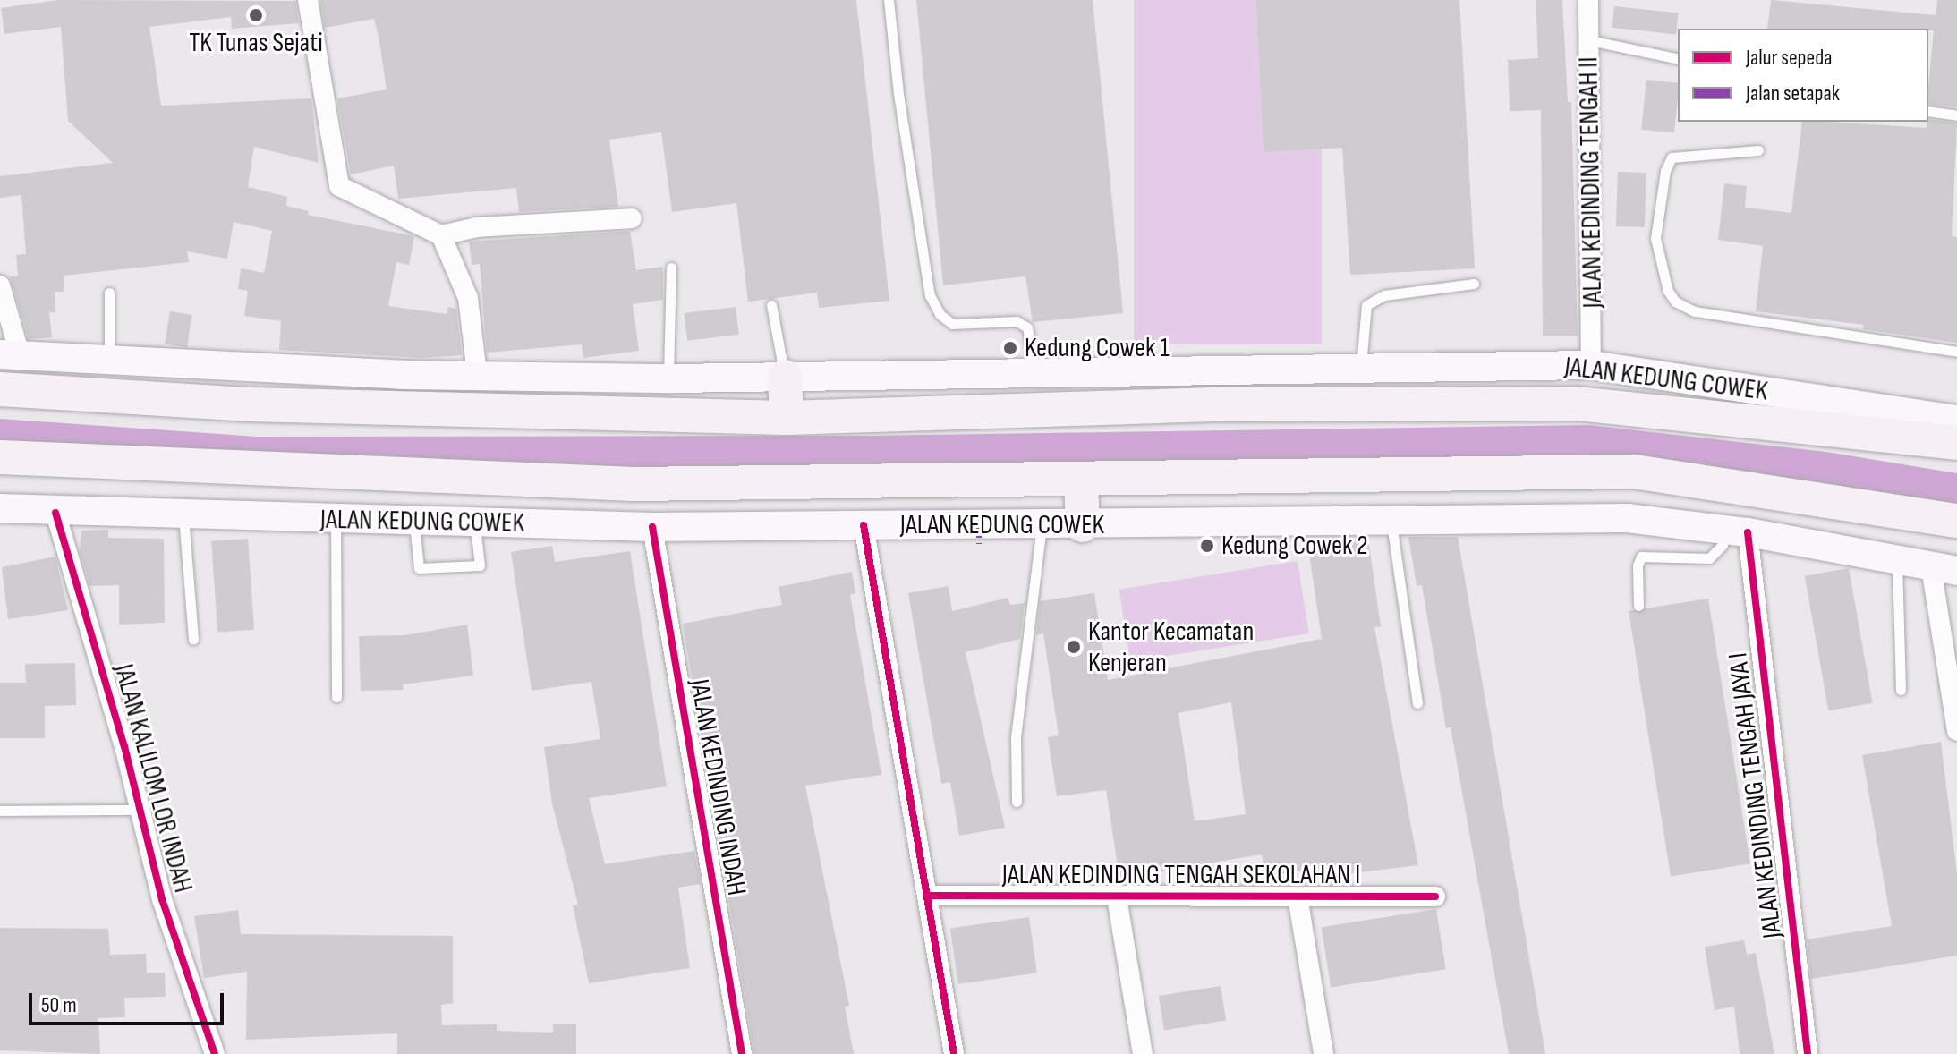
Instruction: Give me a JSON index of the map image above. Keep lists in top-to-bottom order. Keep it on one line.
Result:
{"streets":{"highway":["JALAN KEDUNG COWEK"],"street":["JALAN KEDINDING TENGAH II","JALAN KALILOM LOR INDAH","JALAN KEDINDING INDAH","JALAN KEDINDING TENGAH JAYA I","JALAN KEDINDING TENGAH SEKOLAHAN I"]},"crossings":[["JALAN KEDINDING TENGAH II","JALAN KEDUNG COWEK"],["JALAN KEDUNG COWEK","JALAN KALILOM LOR INDAH"],["JALAN KEDUNG COWEK","JALAN KEDINDING INDAH"],["JALAN KEDUNG COWEK","JALAN KEDINDING TENGAH JAYA I"]],"places":["TK Tunas Sejati","Kedung Cowek 1","Kedung Cowek 2","Kantor Kecamatan Kenjeran"],"legend":["Jalur sepeda","Jalan setapak"],"scale_bar":"50 m"}
